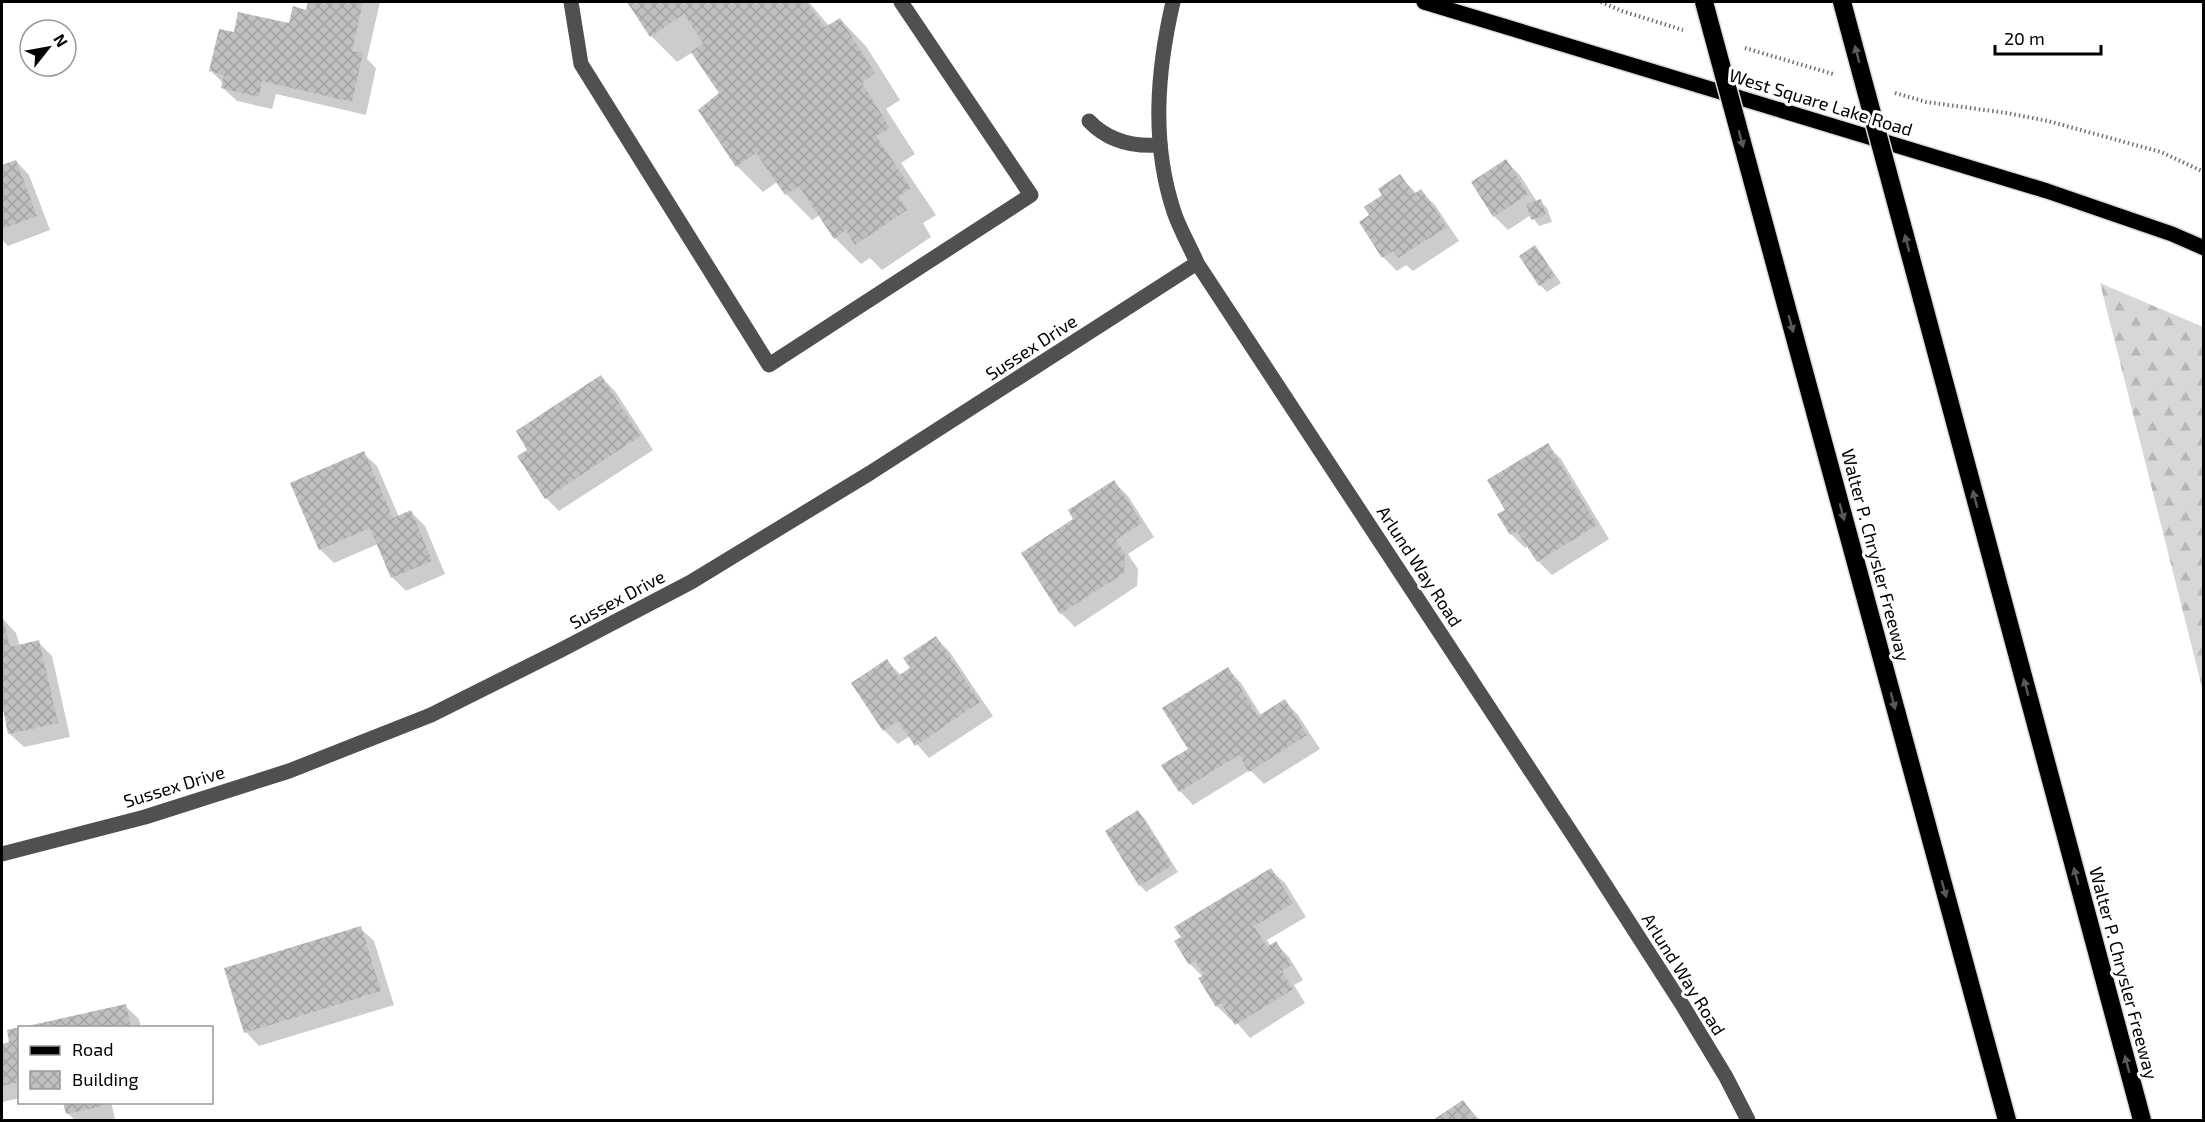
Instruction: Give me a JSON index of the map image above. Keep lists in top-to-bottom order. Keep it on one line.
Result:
{"streets":{"highway":["Walter P. Chrysler Freeway"],"main road":["West Square Lake Road"],"street":["Sussex Drive","Arlund Way Road"]},"crossings":[["Sussex Drive","Arlund Way Road"]],"legend":["Road","Building"],"scale_bar":"20 m","north":"top right"}
